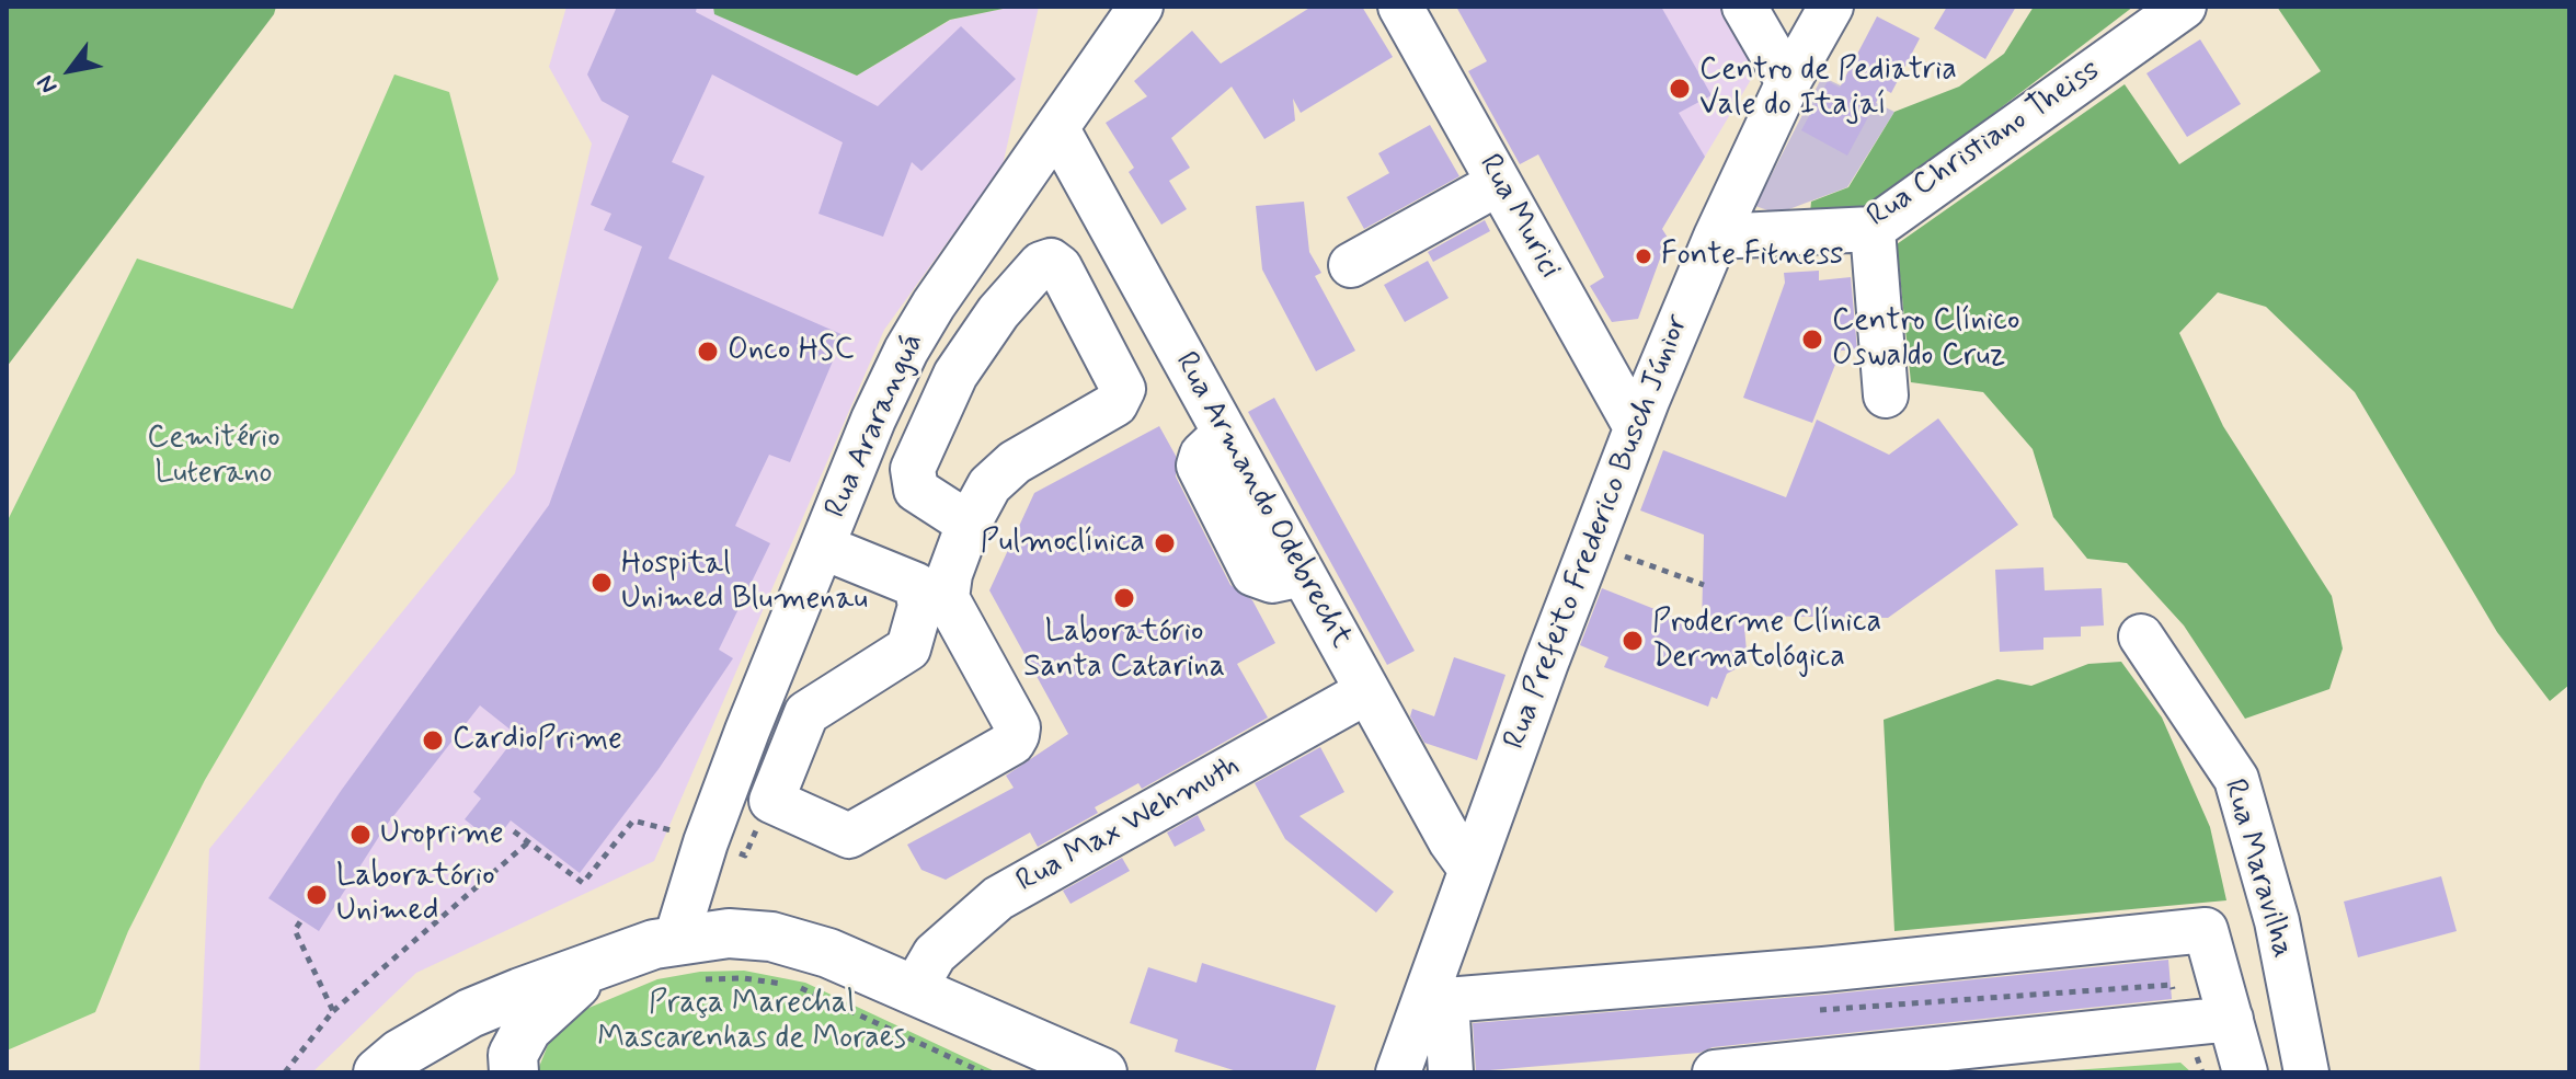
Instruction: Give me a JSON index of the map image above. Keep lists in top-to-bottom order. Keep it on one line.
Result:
{"streets":{"street":["Rua Christiano Theiss","Rua Murici","Rua Araranguá","Rua Armando Odebrecht","Rua Prefeito Frederico Busch Júnior","Rua Max Wehmuth","Rua Maravilha"]},"crossings":[["Rua Christiano Theiss","Rua Prefeito Frederico Busch Júnior"],["Rua Murici","Rua Prefeito Frederico Busch Júnior"],["Rua Araranguá","Rua Armando Odebrecht"],["Rua Armando Odebrecht","Rua Prefeito Frederico Busch Júnior"],["Rua Armando Odebrecht","Rua Max Wehmuth"]],"parks":["Cemitério Luterano","Praça Marechal Mascarenhas de Moraes"],"places":["Centro de Pediatria Vale do Itajaí","Fonte Fitness","Centro Clínico Oswaldo Cruz","Onco HSC","Pulmoclínica","Hospital Unimed Blumenau","Laboratório Santa Catarina","Proderme Clínica Dermatológica","CardioPrime","Uroprime","Laboratório Unimed"],"north":"bottom left"}
